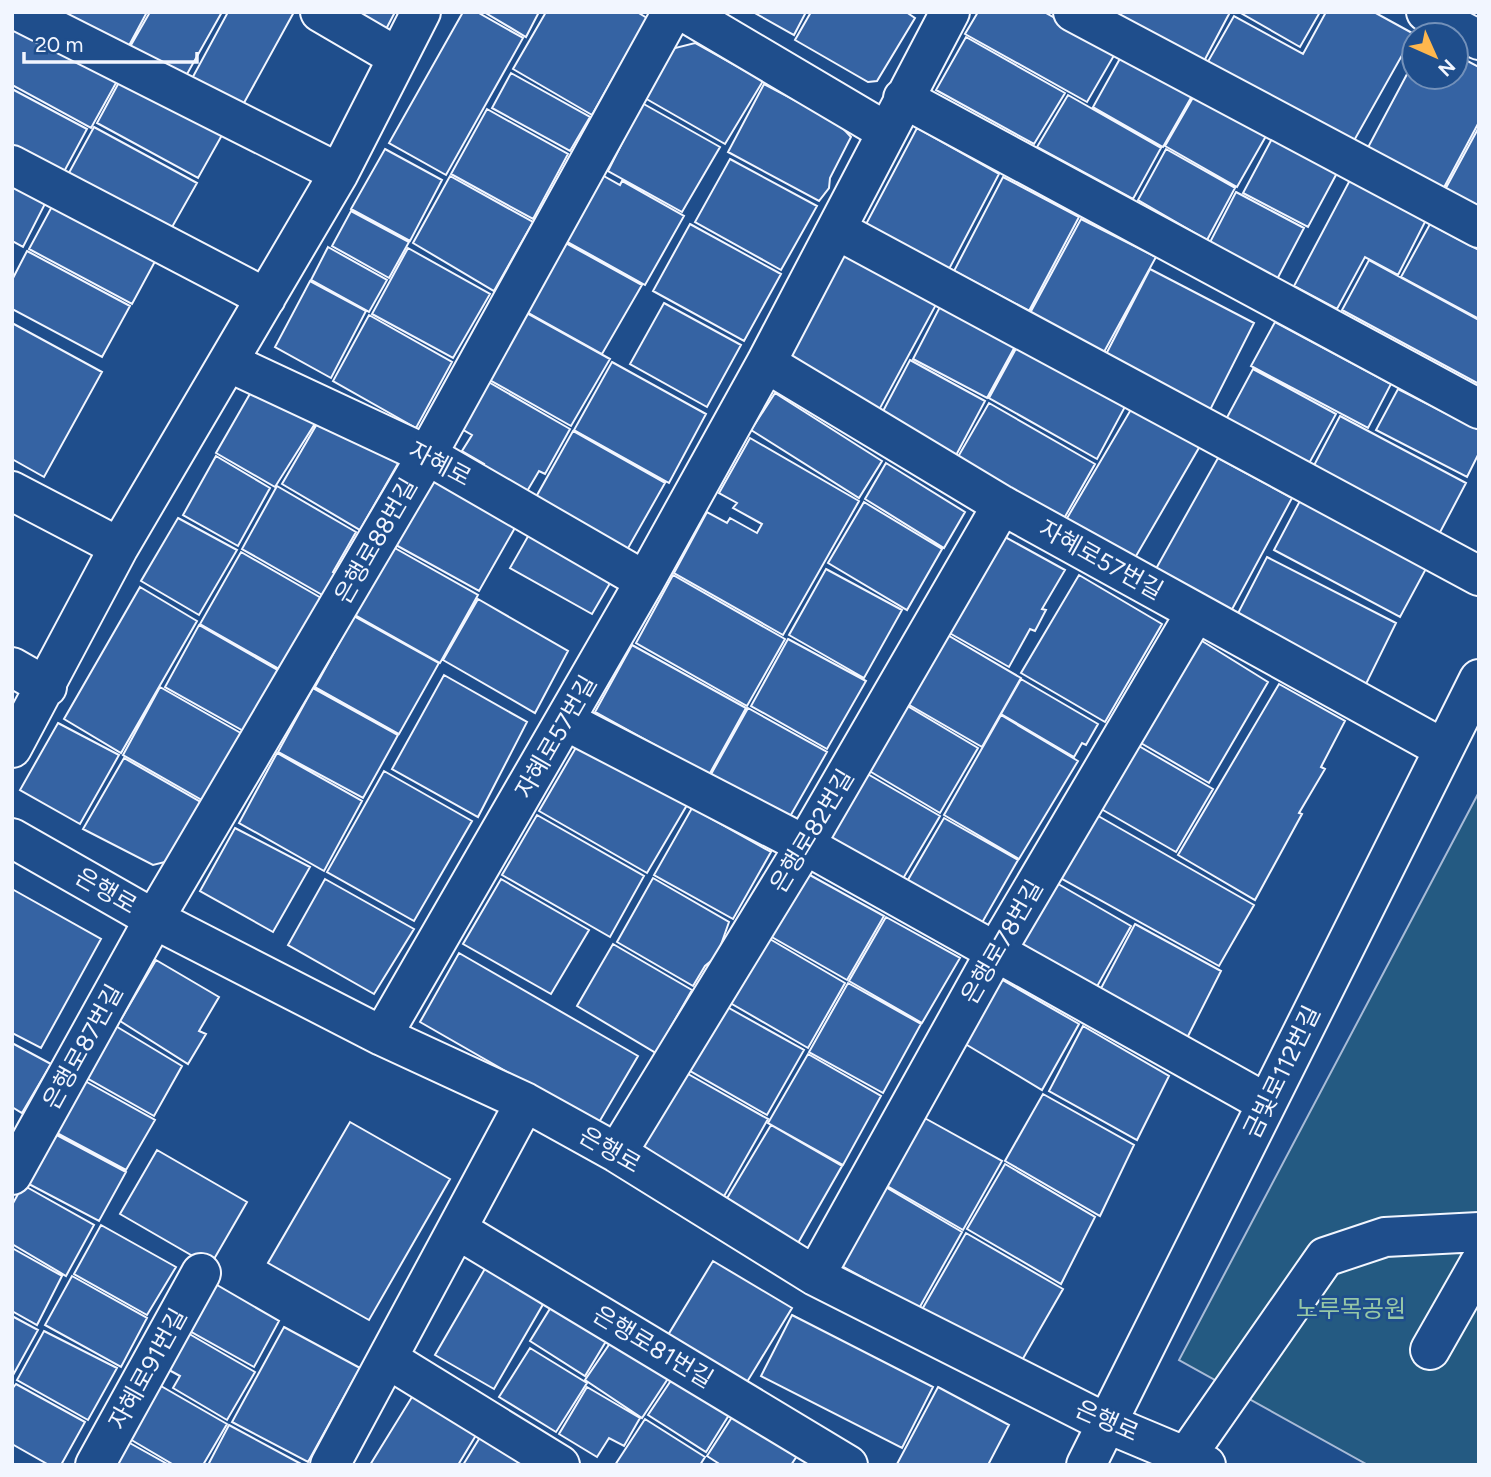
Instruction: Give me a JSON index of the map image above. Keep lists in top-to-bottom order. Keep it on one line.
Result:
{"streets":{"street":["자혜로","은행로88번길","자혜로57번길","은행로82번길","은행로","은행로78번길","은행로87번길","금빛로112번길","은행로81번길","자혜로91번길"]},"crossings":[["자혜로","은행로88번길"],["자혜로","자혜로57번길"],["은행로88번길","은행로"],["은행로88번길","은행로87번길"],["자혜로57번길","은행로82번길"],["자혜로57번길","은행로"],["자혜로57번길","은행로78번길"],["자혜로57번길","금빛로112번길"],["은행로82번길","은행로"],["은행로","은행로78번길"],["은행로","은행로87번길"],["은행로","금빛로112번길"]],"parks":["노루목공원"],"scale_bar":"20 m","north":"bottom right"}
